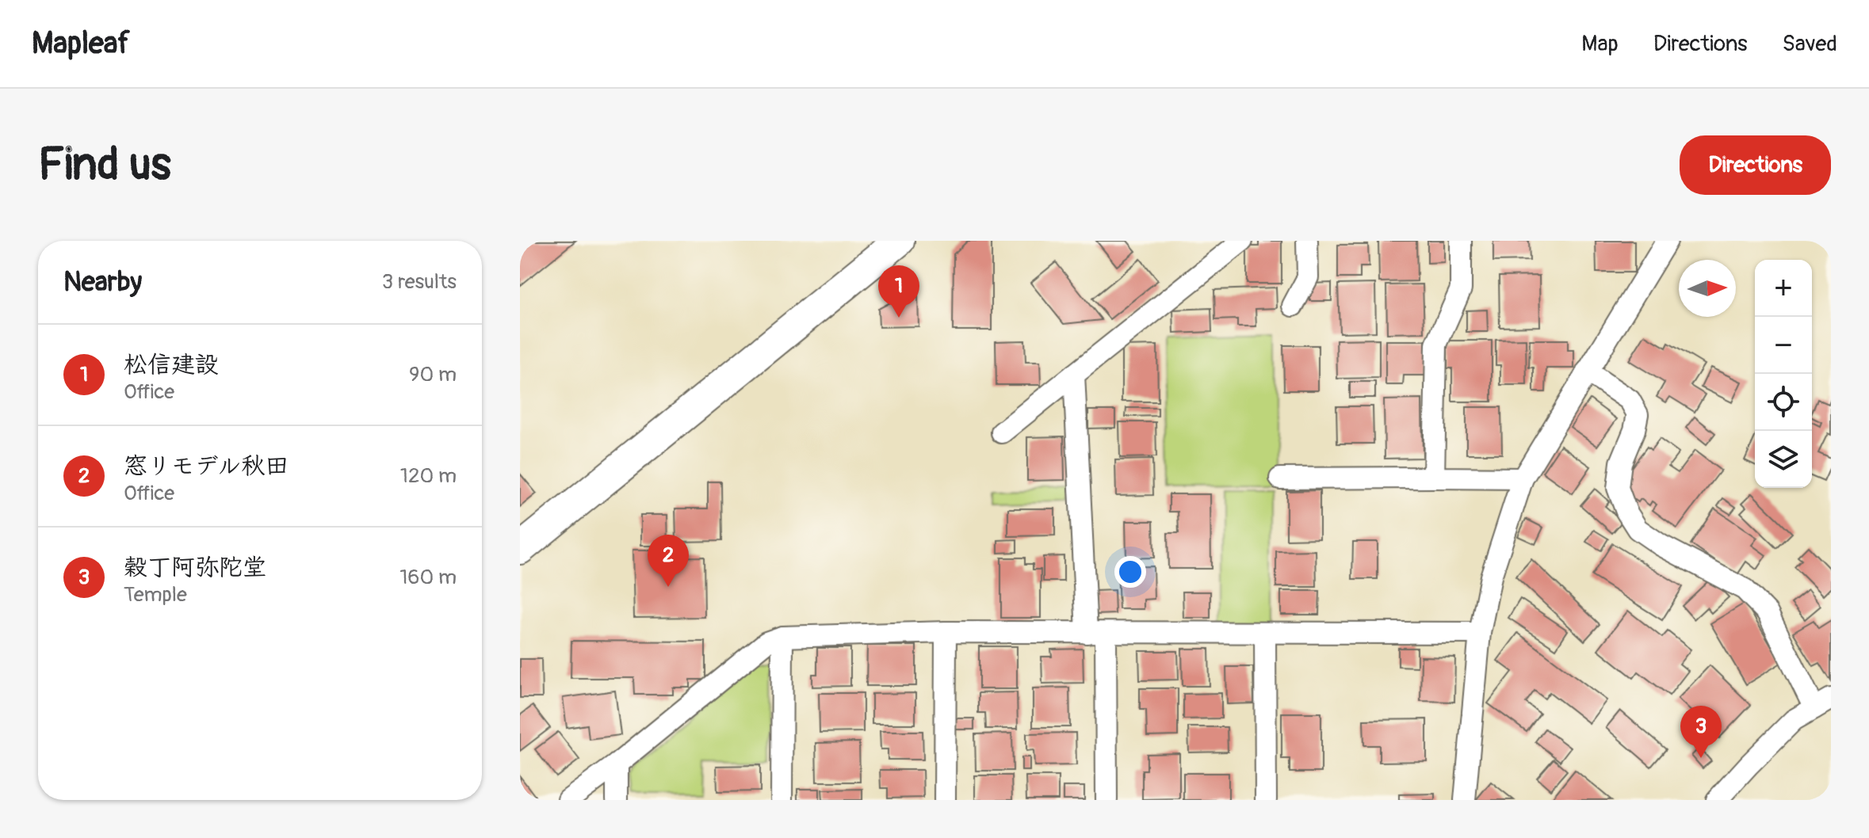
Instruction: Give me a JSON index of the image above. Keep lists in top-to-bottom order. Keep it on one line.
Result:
{"north":"right","page":{"header":"Mapleaf","nav":["Map","Directions","Saved"],"buttons":"Directions","title":"Find us","heading":["Nearby","3 results"],"map_buttons":["+","−"],"pins":["1","2","3"],"list":[{"mark":"1","name":"松信建設","note":"Office","value":"90 m"},{"mark":"2","name":"窓リモデル秋田","note":"Office","value":"120 m"},{"mark":"3","name":"穀丁阿弥陀堂","note":"Temple","value":"160 m"}]}}
